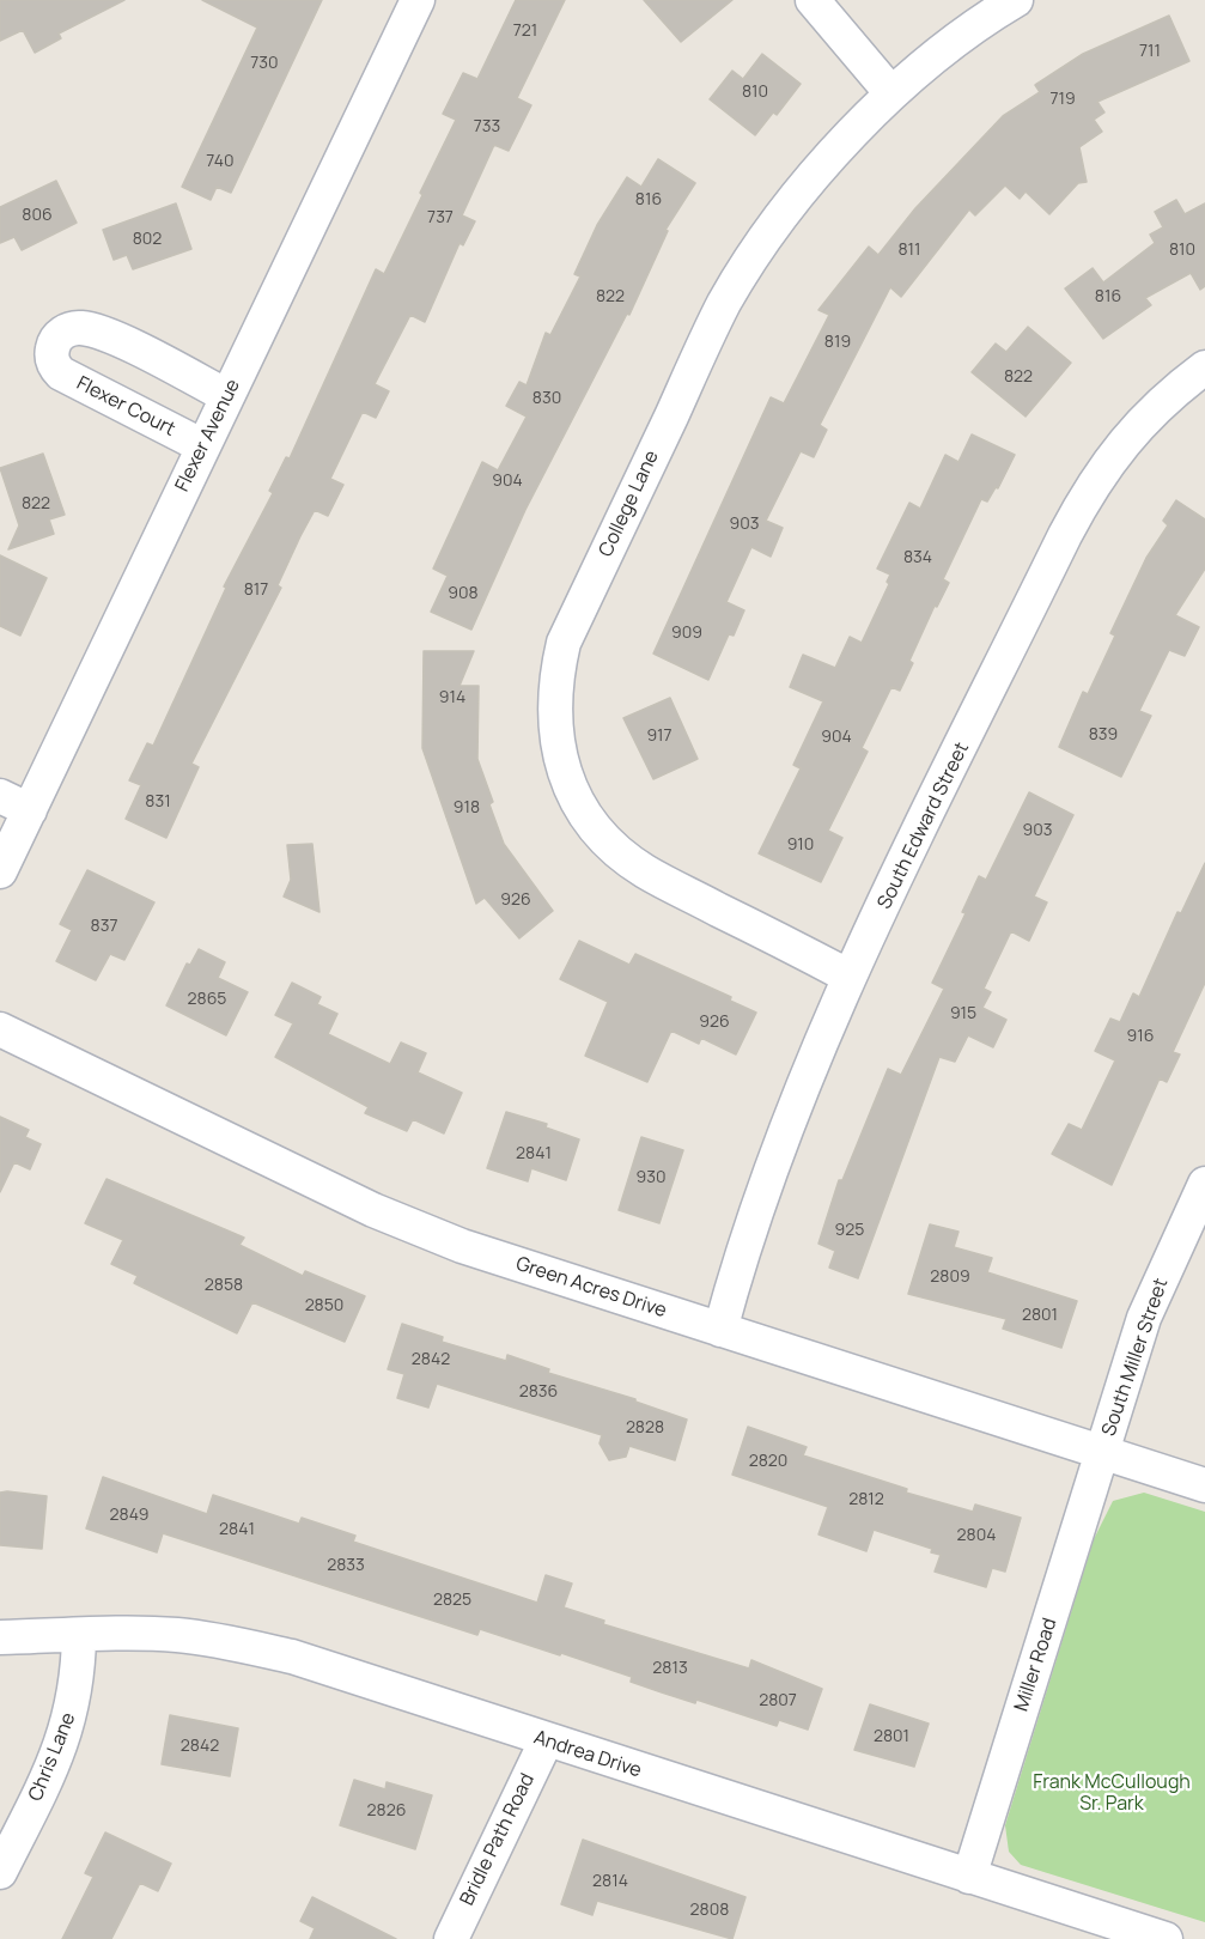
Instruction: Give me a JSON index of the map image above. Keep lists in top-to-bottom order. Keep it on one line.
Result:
{"streets":{"street":["Flexer Court","Flexer Avenue","College Lane","South Edward Street","Green Acres Drive","South Miller Street","Miller Road","Andrea Drive","Chris Lane","Bridle Path Road"]},"crossings":[["Flexer Court","Flexer Avenue"],["College Lane","South Edward Street"],["South Edward Street","Green Acres Drive"],["Green Acres Drive","South Miller Street"],["Green Acres Drive","Miller Road"],["South Miller Street","Miller Road"],["Miller Road","Andrea Drive"],["Andrea Drive","Chris Lane"],["Andrea Drive","Bridle Path Road"]],"parks":["Frank McCullough Sr. Park"],"house_numbers":["721","711","730","810","719","733","740","816","806","737","802","811","810","822","816","819","822","830","904","822","903","834","817","908","909","914","839","917","904","831","918","903","910","926","837","2865","915","926","916","2841","930","925","2809","2858","2850","2801","2842","2836","2828","2820","2812","2849","2841","2804","2833","2825","2813","2807","2801","2842","2826","2814","2808"]}
